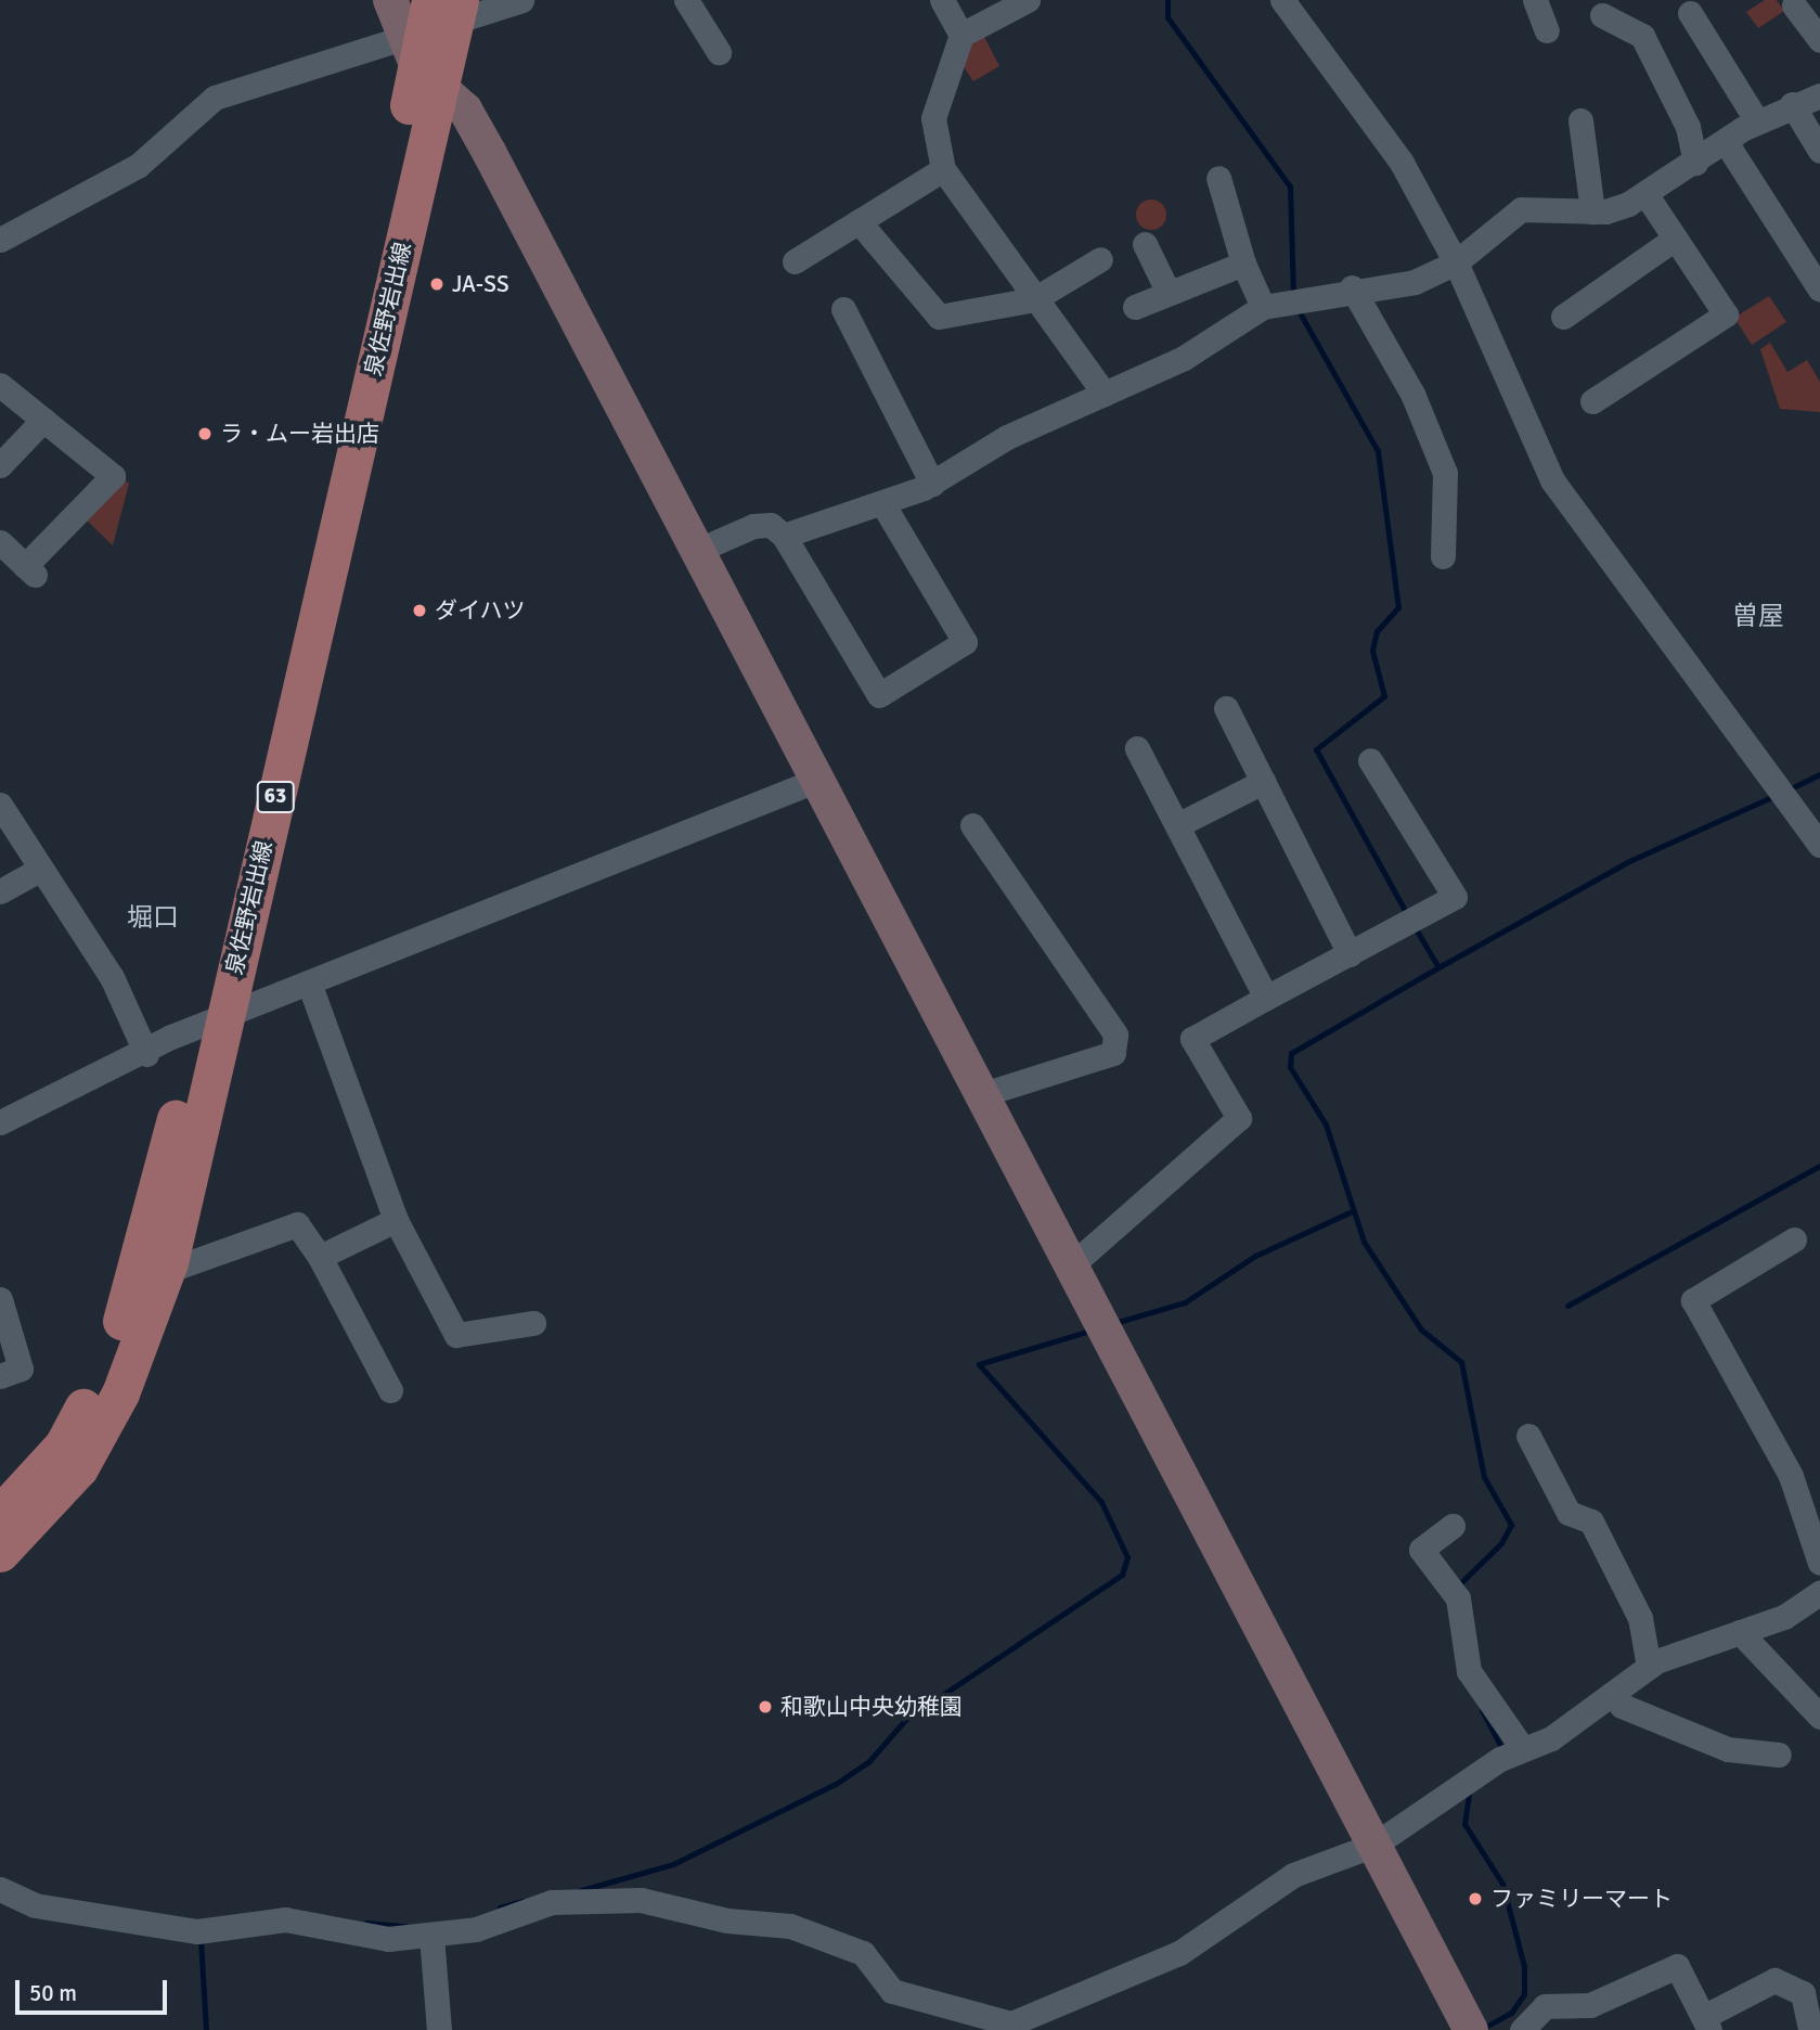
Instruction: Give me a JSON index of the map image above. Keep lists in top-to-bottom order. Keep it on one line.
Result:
{"streets":{"main road":["泉佐野岩出線","63"]},"districts":["曽屋","堀口"],"places":["JA-SS","ラ・ムー岩出店","ダイハツ","和歌山中央幼稚園","ファミリーマート"],"scale_bar":"50 m"}
